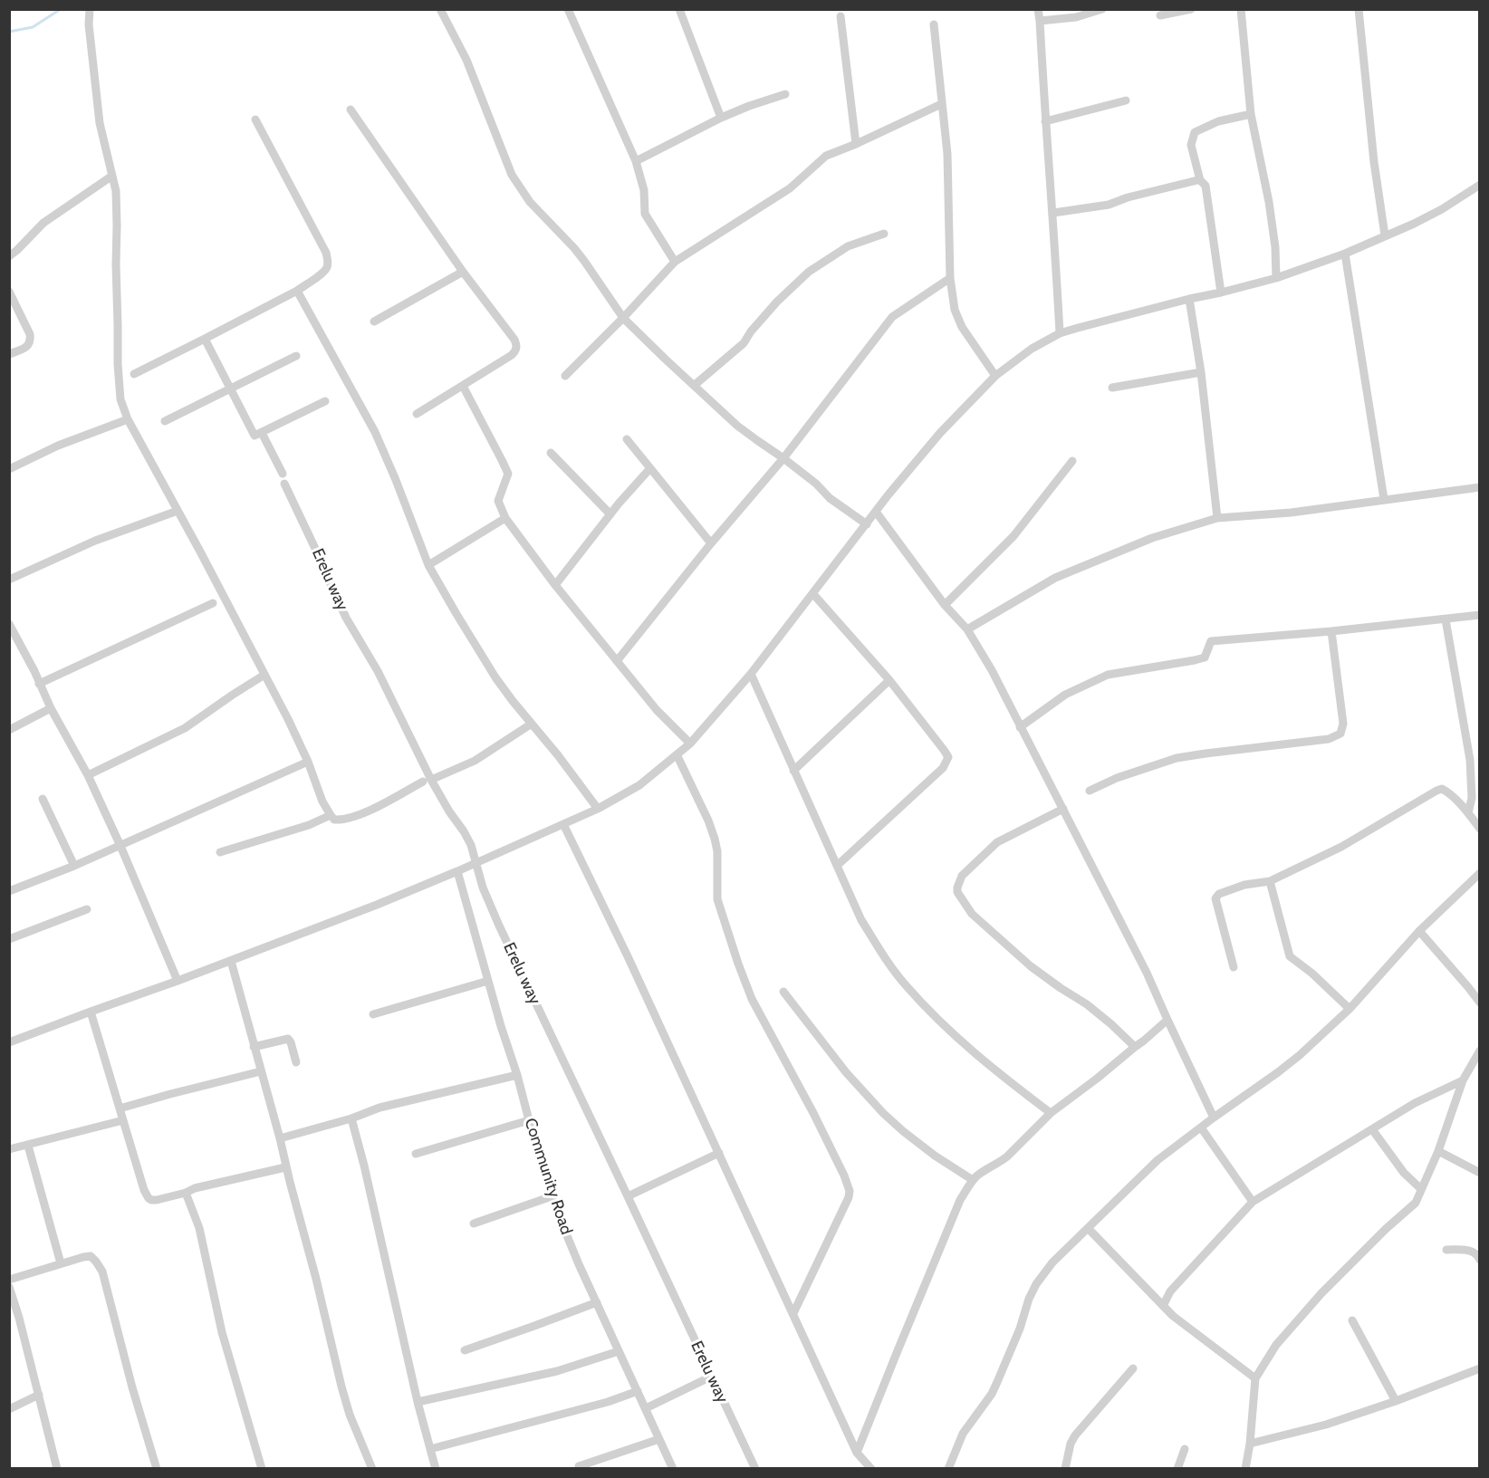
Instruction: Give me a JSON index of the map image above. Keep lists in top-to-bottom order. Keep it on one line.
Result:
{"streets":{"street":["Erelu way","Community Road"]}}
